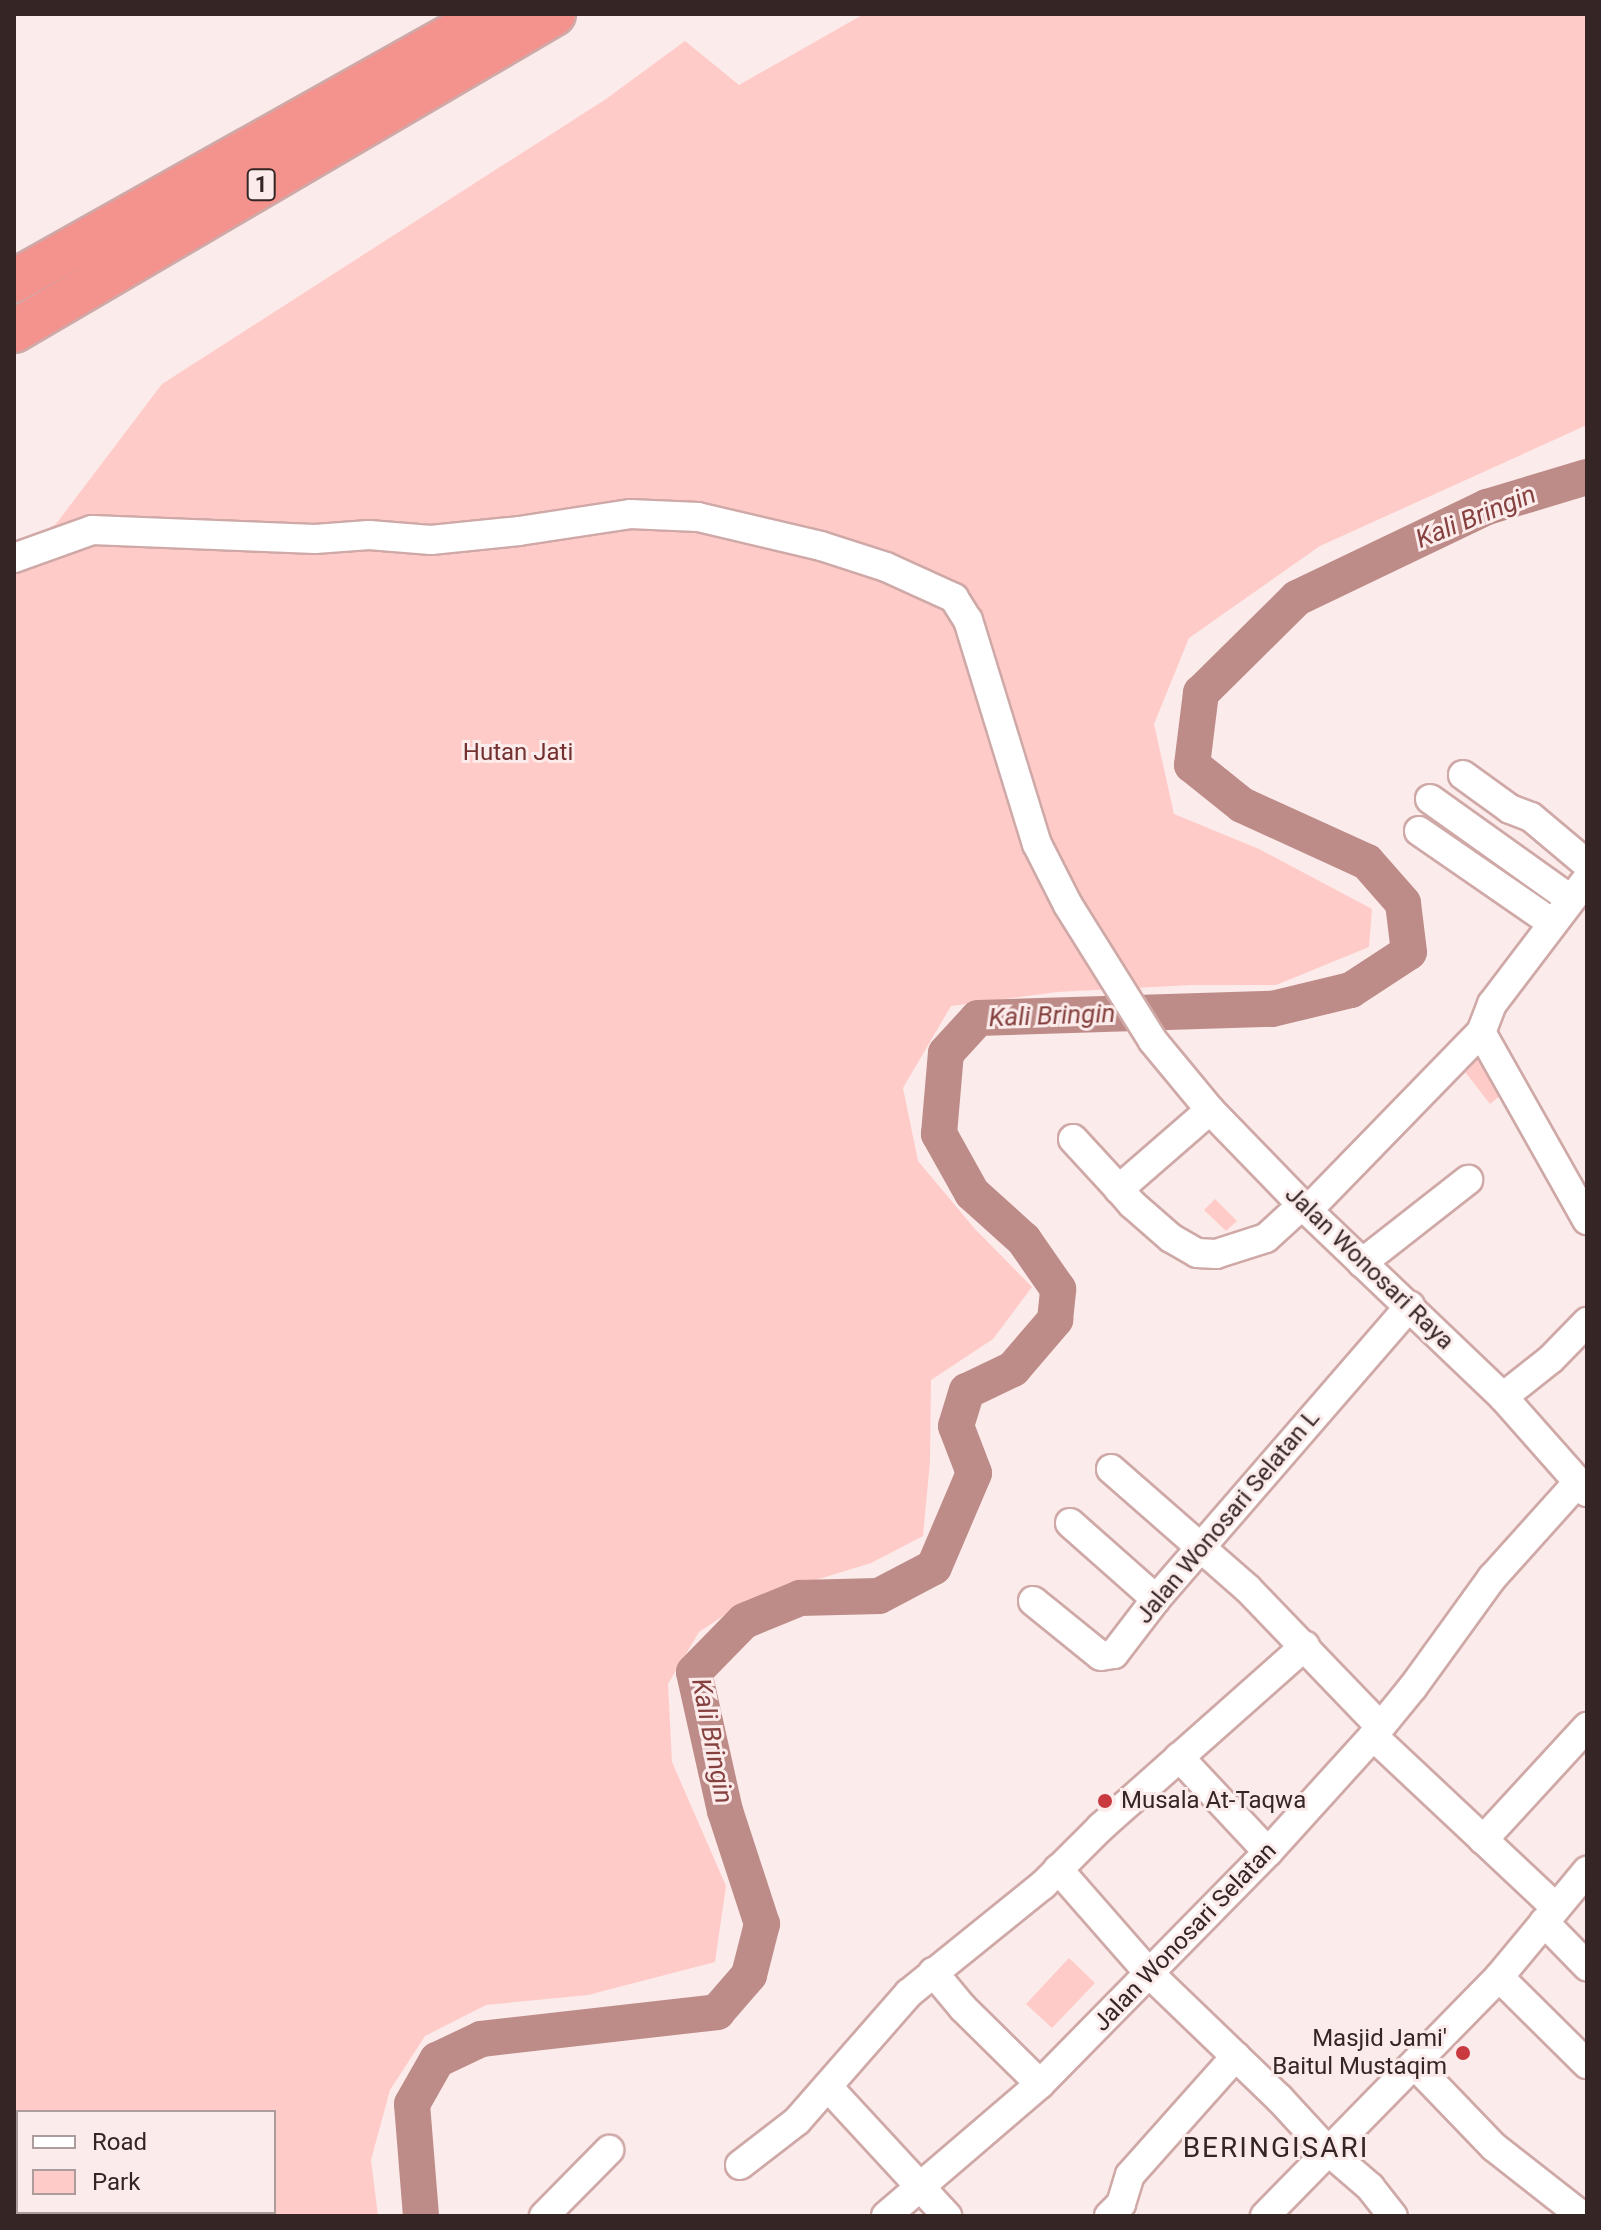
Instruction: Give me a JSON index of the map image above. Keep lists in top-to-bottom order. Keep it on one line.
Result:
{"streets":{"highway":["1"],"street":["Jalan Wonosari Raya","Jalan Wonosari Selatan L","Jalan Wonosari Selatan"]},"crossings":[["Jalan Wonosari Raya","Jalan Wonosari Selatan L"],["Jalan Wonosari Raya","Jalan Wonosari Selatan"]],"districts":["BERINGISARI"],"water":["Kali Bringin"],"parks":["Hutan Jati"],"places":["Musala At-Taqwa","Masjid Jami' Baitul Mustaqim"],"legend":["Road","Park"]}
